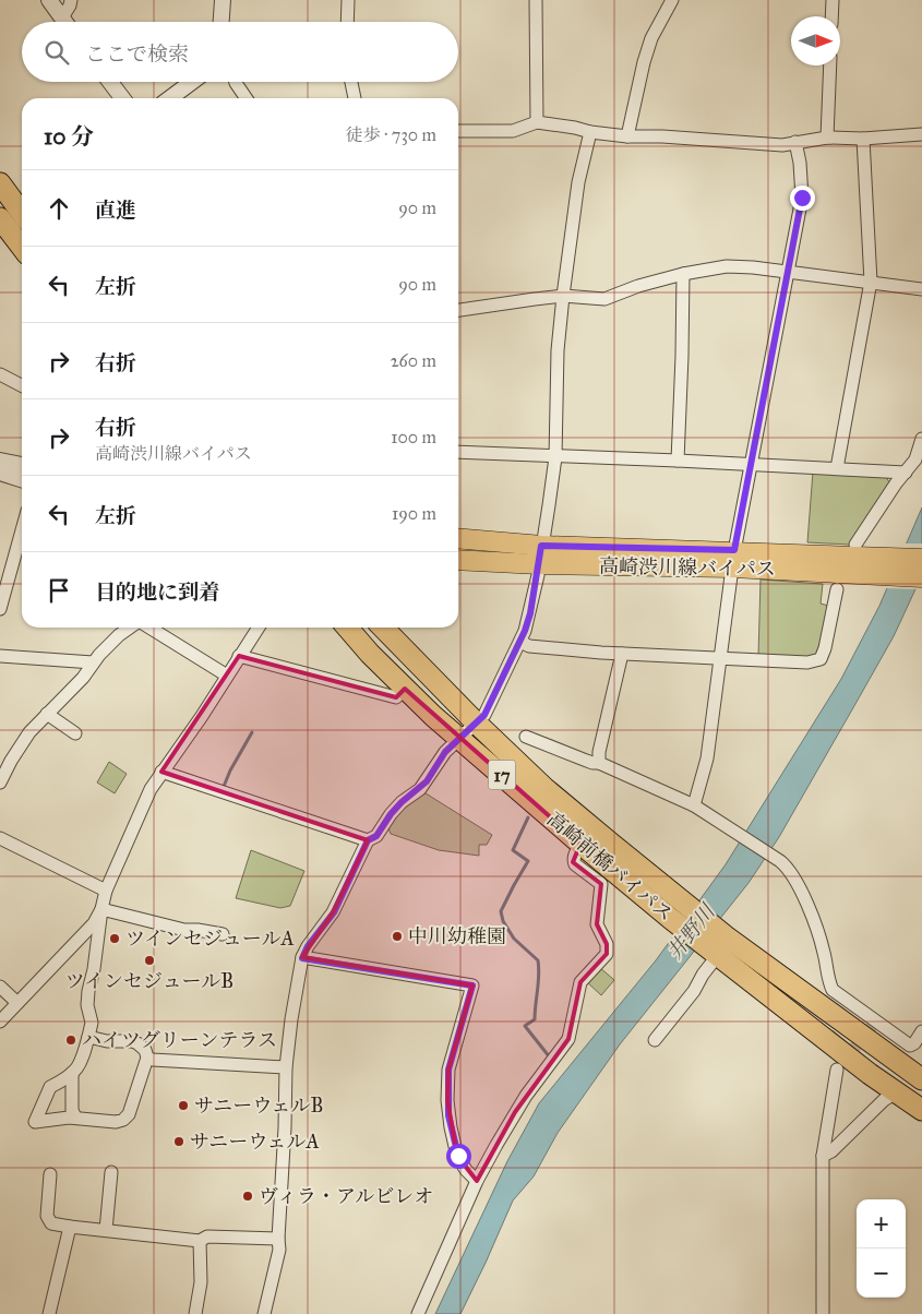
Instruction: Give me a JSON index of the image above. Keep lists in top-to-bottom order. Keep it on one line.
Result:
{"streets":{"highway":["17","高崎前橋バイパス"],"main road":["高崎渋川線バイパス"]},"water":["井野川"],"places":["中川幼稚園","ツインセジュールA","ツインセジュールB","ハイツグリーンテラス","サニーウェルB","サニーウェルA","ヴィラ・アルビレオ"],"north":"right","page":{"search":"ここで検索","heading":["10 分","徒歩 · 730 m"],"list":[["直進","90 m"],["左折","90 m"],["右折","260 m"],["右折","高崎渋川線バイパス","100 m"],["左折","190 m"],"目的地に到着"],"map_buttons":["+","−"]}}
